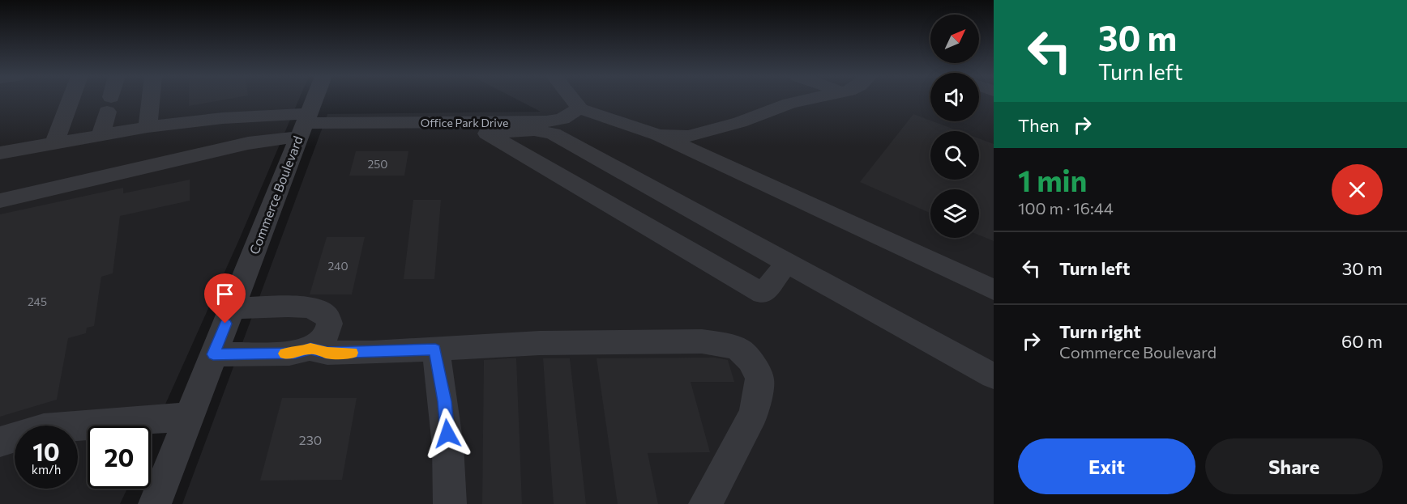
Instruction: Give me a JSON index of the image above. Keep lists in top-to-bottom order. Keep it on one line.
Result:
{"streets":{"street":["Office Park Drive","Commerce Boulevard"]},"crossings":[["Office Park Drive","Commerce Boulevard"]],"house_numbers":["250","240","245","230"],"north":"top right","page":{"turn":["30 m","Turn left"],"then":"Then","heading":["1 min","100 m · 16:44"],"list":[{"name":"Turn left","value":"30 m"},{"name":"Turn right","note":"Commerce Boulevard","value":"60 m"}],"speed":"10 km/h","limit":"20","buttons":["Exit","Share"]}}
